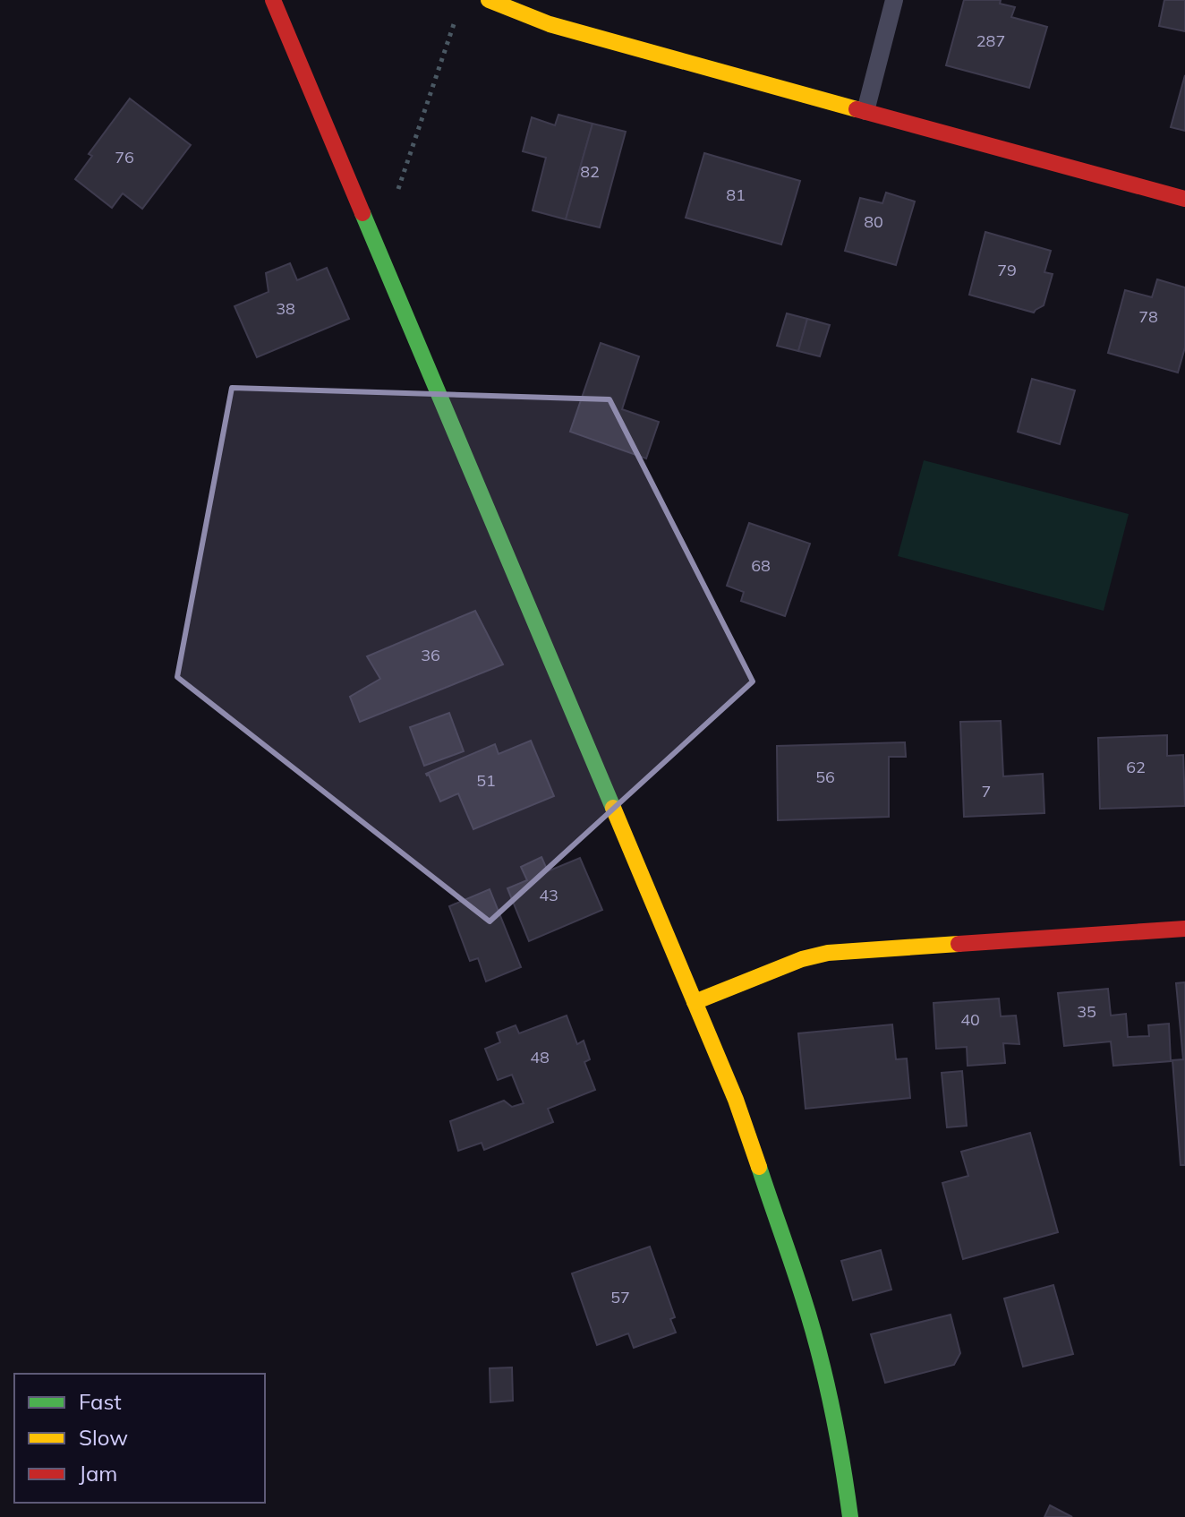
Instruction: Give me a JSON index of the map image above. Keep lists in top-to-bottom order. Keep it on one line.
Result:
{"house_numbers":["287","76","82","81","80","79","38","78","68","36","62","56","51","7","43","35","40","48","57"],"legend":["Fast","Slow","Jam"]}
